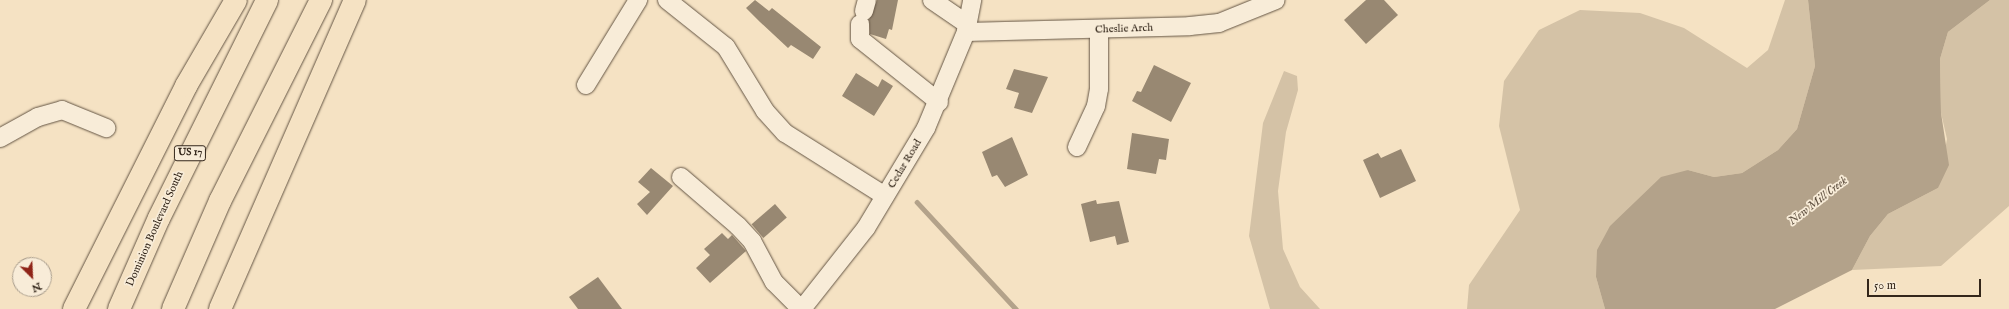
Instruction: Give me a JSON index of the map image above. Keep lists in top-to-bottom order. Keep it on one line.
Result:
{"streets":{"highway":["US 17","Dominion Boulevard South"],"street":["Cheslie Arch","Cedar Road"]},"crossings":[["Cheslie Arch","Cedar Road"]],"water":["New Mill Creek"],"scale_bar":"50 m","north":"bottom right"}
